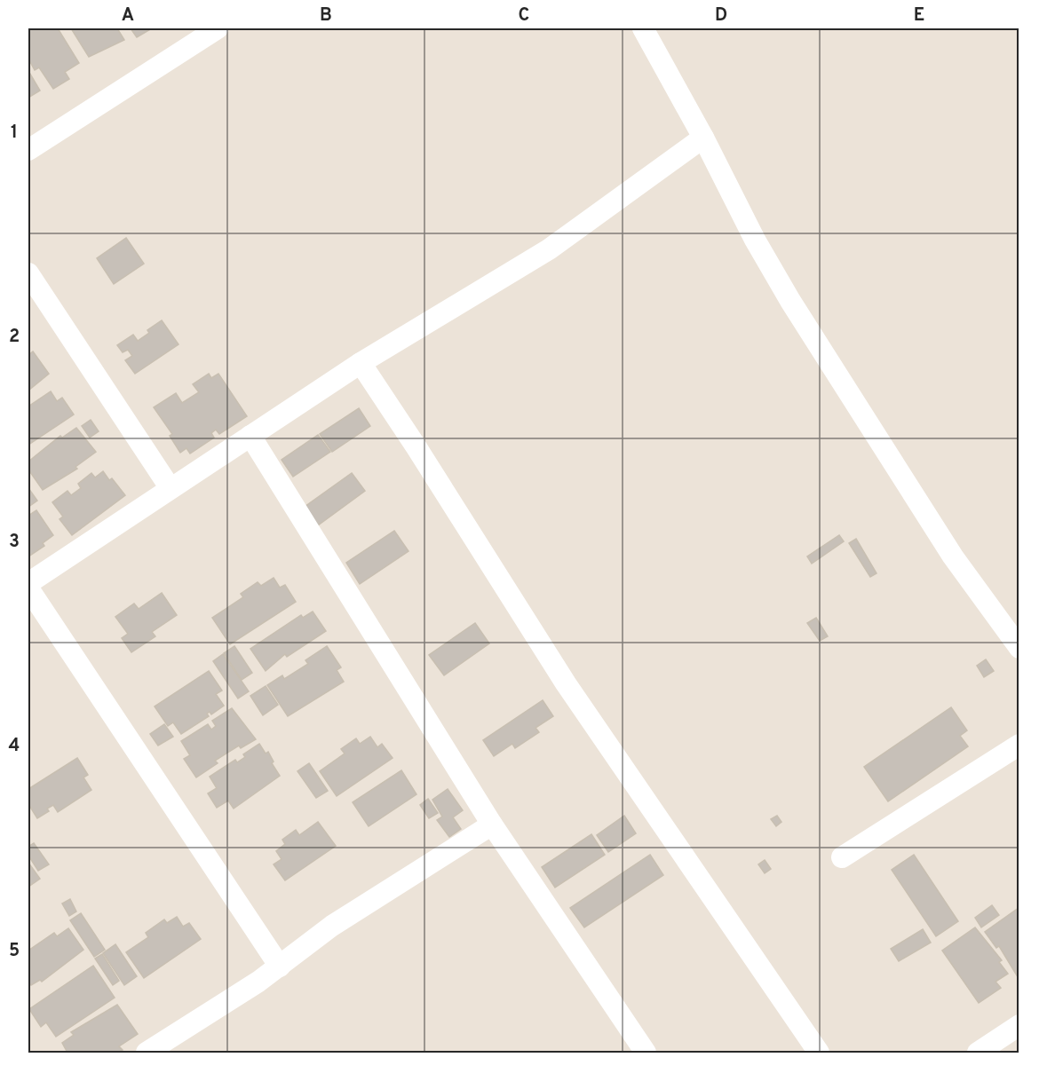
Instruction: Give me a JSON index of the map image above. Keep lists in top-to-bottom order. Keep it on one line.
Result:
{"grid":{"columns":["A","B","C","D","E"],"rows":["1","2","3","4","5"]}}
